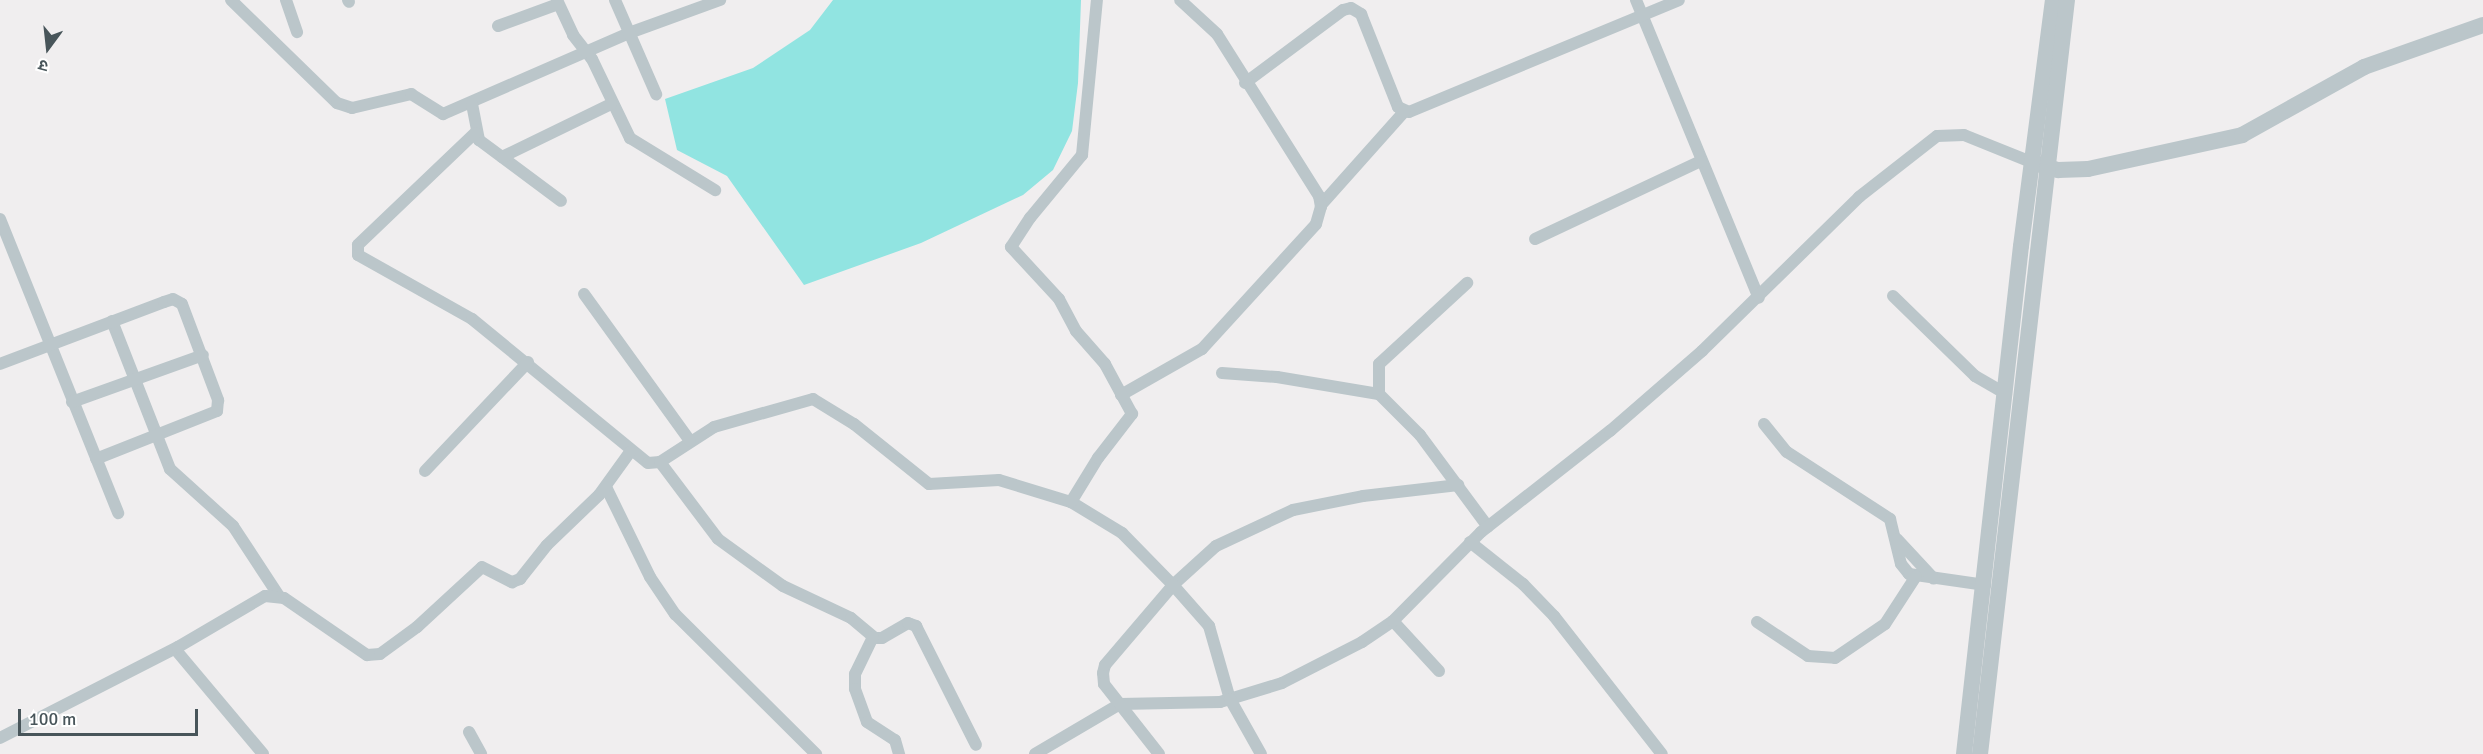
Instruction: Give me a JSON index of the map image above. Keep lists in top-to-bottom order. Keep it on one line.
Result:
{"scale_bar":"100 m","north":"bottom"}
